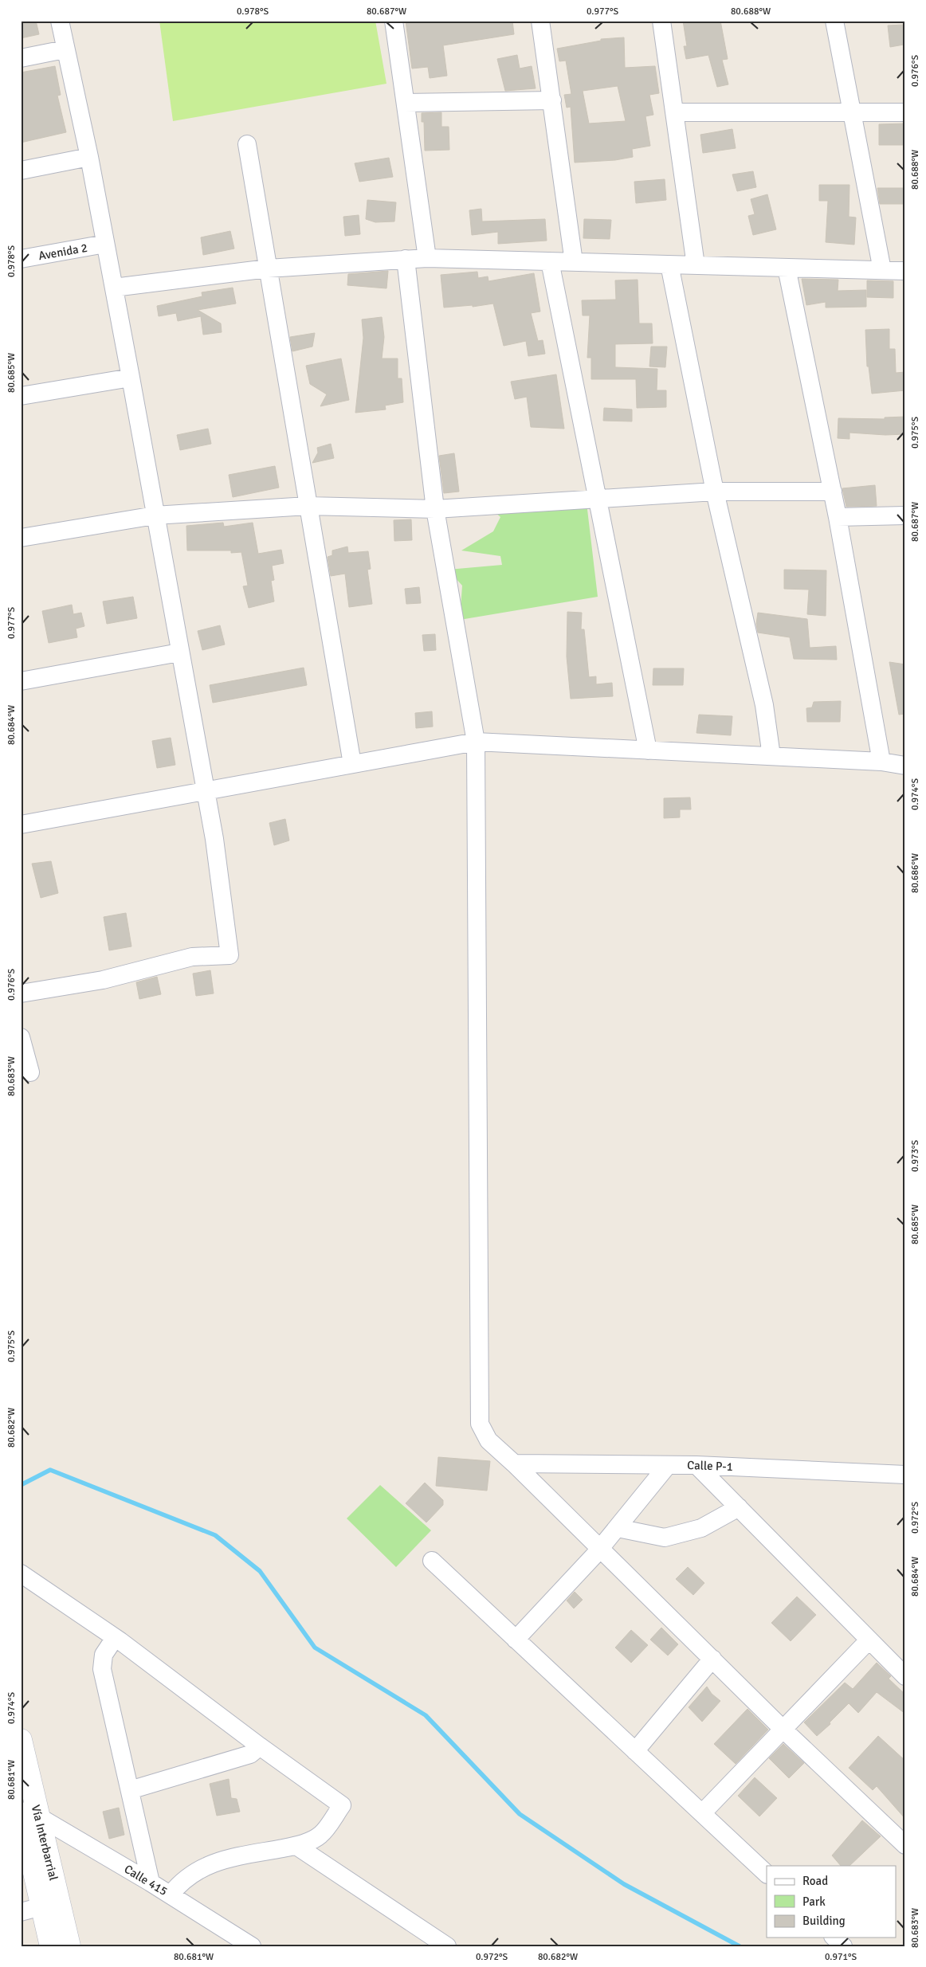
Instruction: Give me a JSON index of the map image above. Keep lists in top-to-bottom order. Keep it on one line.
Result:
{"streets":{"main road":["Vía Interbarrial"],"street":["Avenida 2","Calle P-1","Calle 415"]},"crossings":[["Vía Interbarrial","Calle 415"]],"legend":["Road","Park","Building"],"coordinates":["0.978°S","80.687°W","0.977°S","80.688°W","0.976°S","80.685°W","0.975°S","80.684°W","0.974°S","80.686°W","80.683°W","0.973°S","80.682°W","0.972°S","80.681°W","0.971°S"]}
